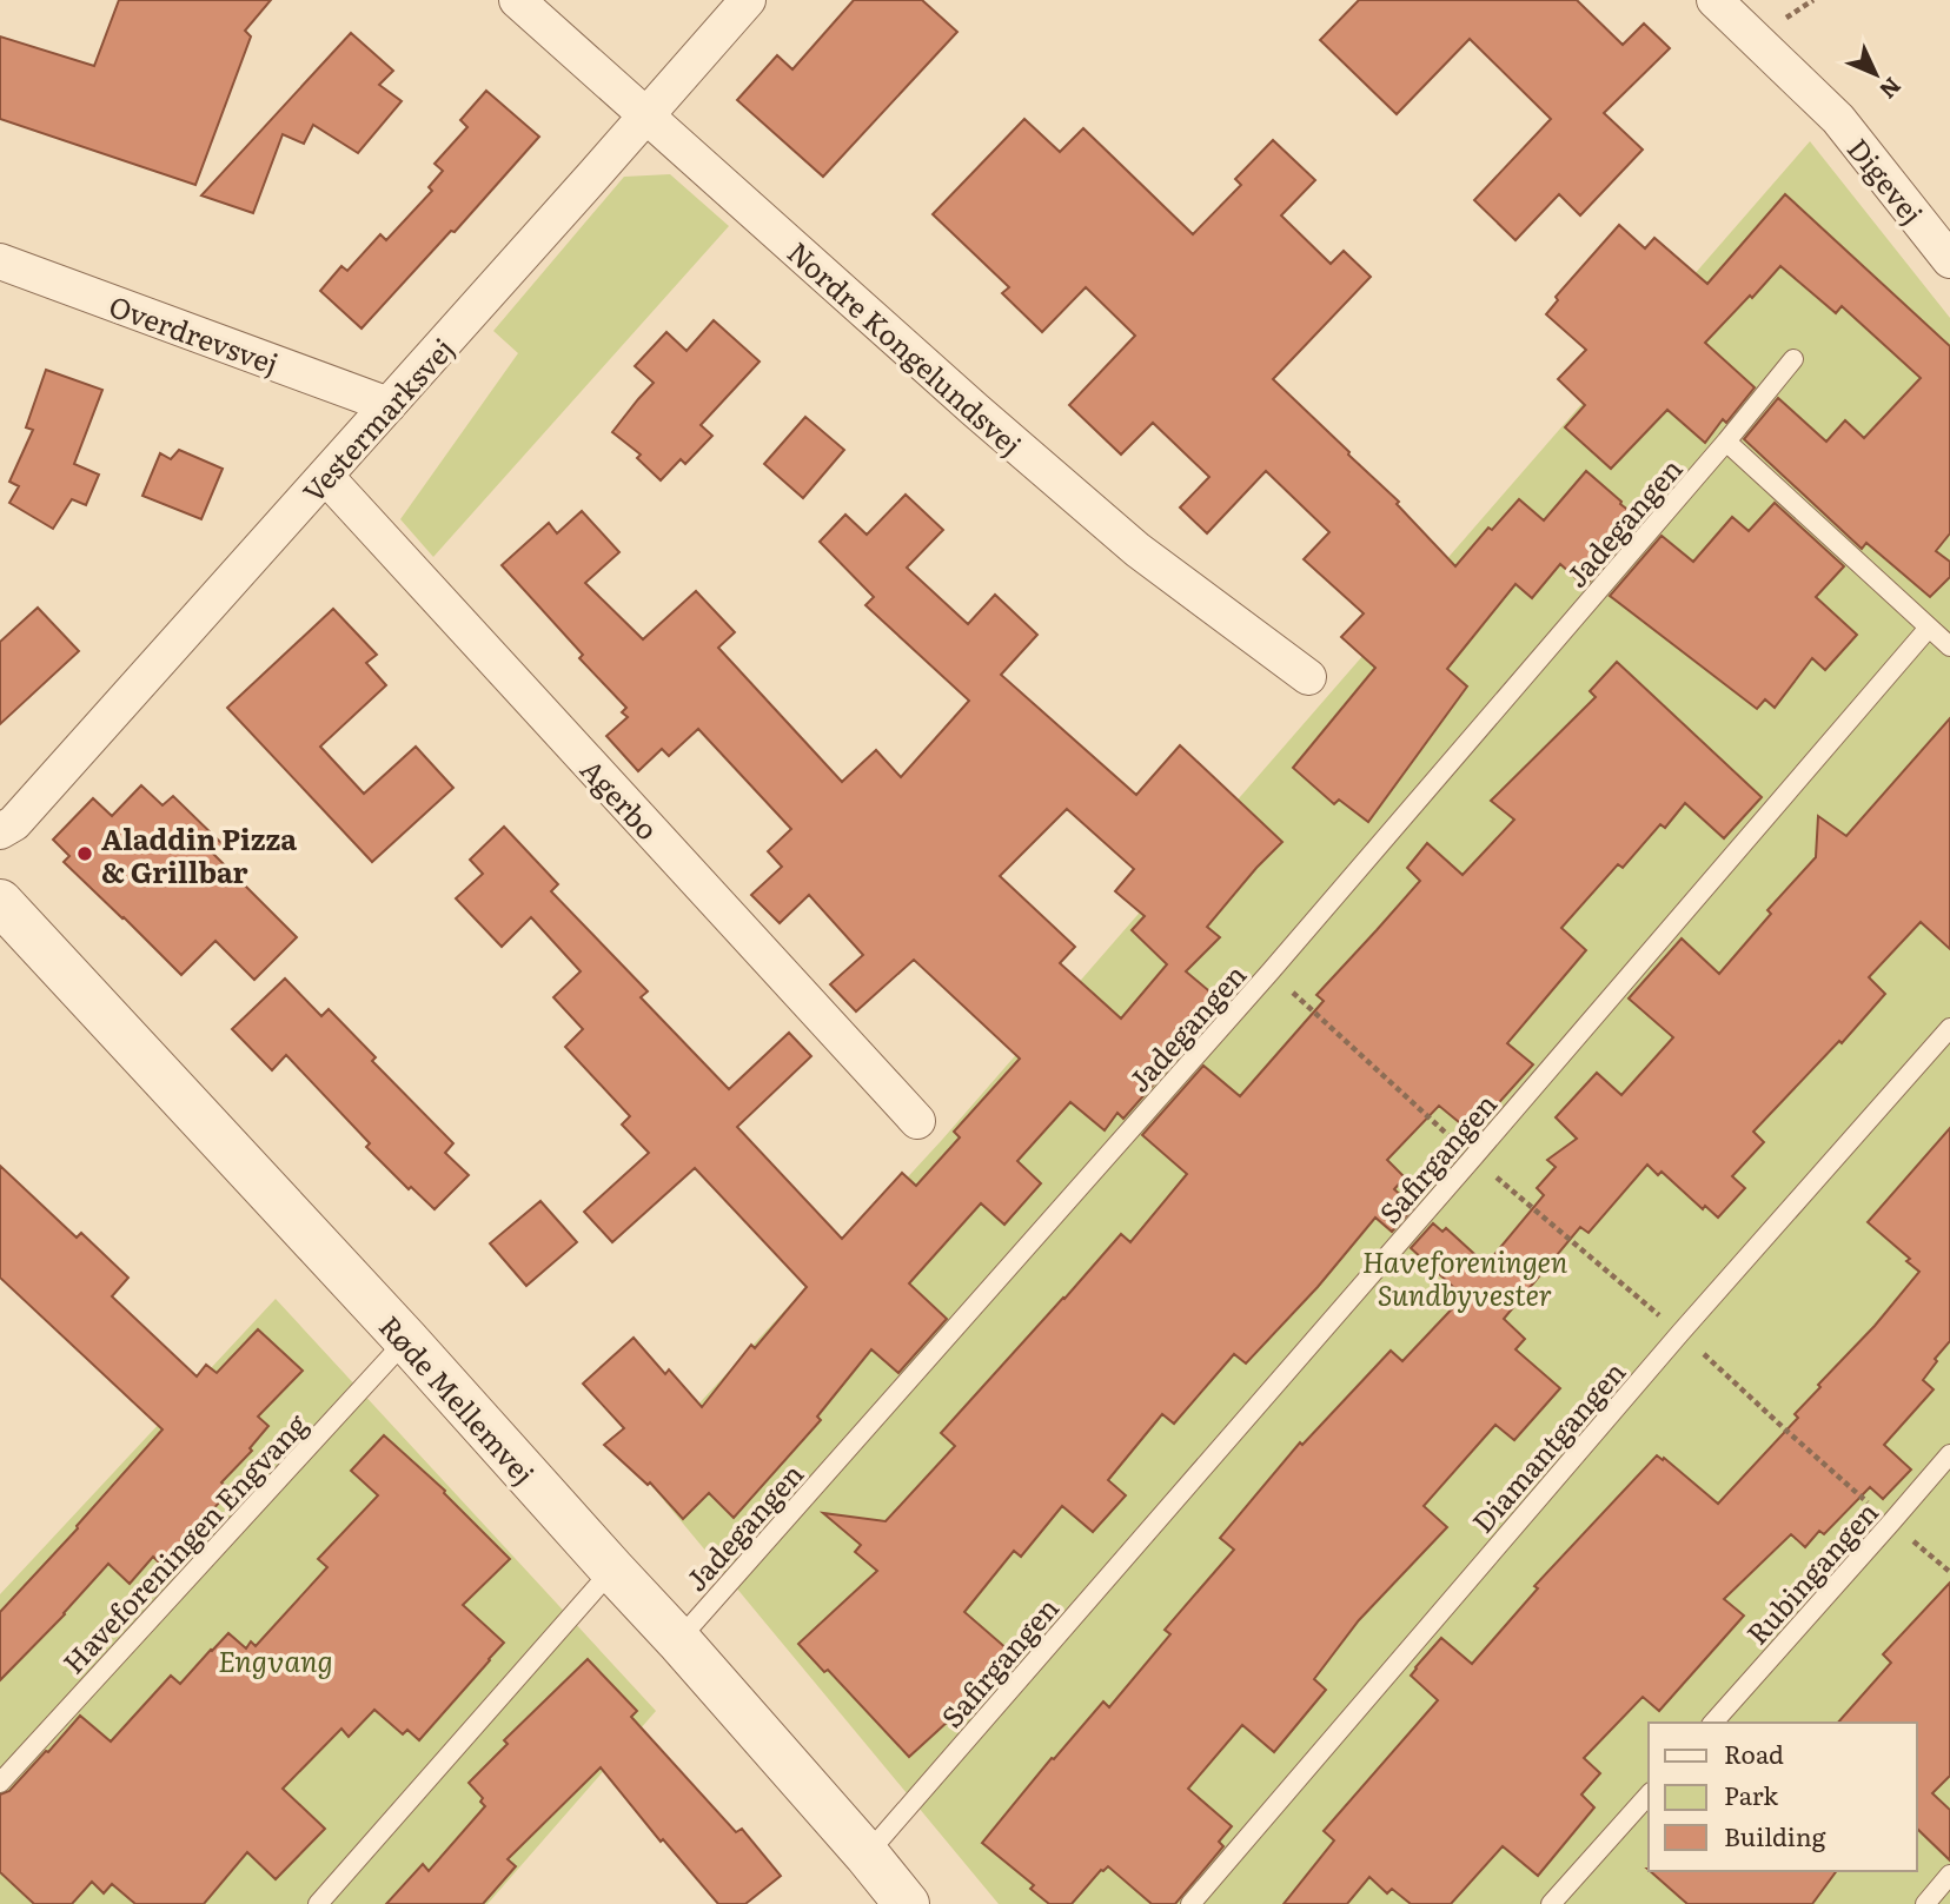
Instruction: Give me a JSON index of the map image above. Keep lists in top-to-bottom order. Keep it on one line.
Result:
{"streets":{"street":["Digevej","Overdrevsvej","Nordre Kongelundsvej","Vestermarksvej","Agerbo","Røde Mellemvej"],"lane":["Jadegangen","Safirgangen","Diamantgangen","Haveforeningen Engvang","Rubingangen"]},"crossings":[["Overdrevsvej","Vestermarksvej"],["Nordre Kongelundsvej","Vestermarksvej"],["Vestermarksvej","Agerbo"],["Jadegangen","Røde Mellemvej"],["Safirgangen","Røde Mellemvej"],["Røde Mellemvej","Haveforeningen Engvang"]],"parks":["Haveforeningen Sundbyvester","Engvang"],"places":["Aladdin Pizza & Grillbar"],"legend":["Road","Park","Building"],"north":"bottom right"}
